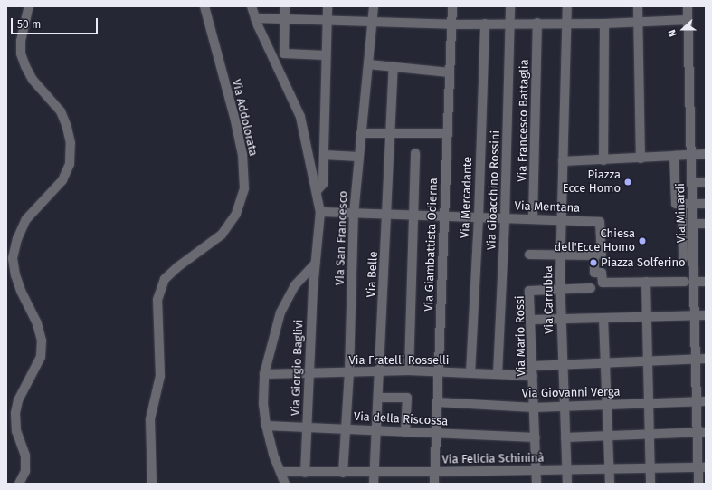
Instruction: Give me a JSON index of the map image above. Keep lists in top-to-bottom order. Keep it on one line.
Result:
{"streets":{"street":["Via Addolorata","Via Francesco Battaglia","Via Gioacchino Rossini","Via Mercadante","Via Mentana","Via Minardi","Via San Francesco","Via Giambattista Odierna","Via Belle","Via Carrubba","Via Mario Rossi","Via Fratelli Rosselli","Via Giorgio Baglivi","Via Giovanni Verga","Via della Riscossa","Via Felicia Schininà"]},"crossings":[["Via Francesco Battaglia","Via Mentana"],["Via Gioacchino Rossini","Via Mentana"],["Via Gioacchino Rossini","Via Fratelli Rosselli"],["Via Mercadante","Via Mentana"],["Via Mercadante","Via Fratelli Rosselli"],["Via Mentana","Via San Francesco"],["Via Mentana","Via Giambattista Odierna"],["Via Mentana","Via Belle"],["Via Mentana","Via Carrubba"],["Via Mentana","Via Giorgio Baglivi"],["Via Minardi","Via Giovanni Verga"],["Via Minardi","Via Felicia Schininà"],["Via San Francesco","Via Fratelli Rosselli"],["Via San Francesco","Via della Riscossa"],["Via San Francesco","Via Felicia Schininà"],["Via Giambattista Odierna","Via Fratelli Rosselli"],["Via Giambattista Odierna","Via Giovanni Verga"],["Via Giambattista Odierna","Via della Riscossa"],["Via Giambattista Odierna","Via Felicia Schininà"],["Via Belle","Via Fratelli Rosselli"],["Via Belle","Via della Riscossa"],["Via Belle","Via Felicia Schininà"],["Via Carrubba","Via Mario Rossi"],["Via Carrubba","Via Giovanni Verga"],["Via Carrubba","Via Felicia Schininà"],["Via Mario Rossi","Via Fratelli Rosselli"],["Via Mario Rossi","Via Giovanni Verga"],["Via Mario Rossi","Via della Riscossa"],["Via Mario Rossi","Via Felicia Schininà"],["Via Fratelli Rosselli","Via Giorgio Baglivi"],["Via Giorgio Baglivi","Via della Riscossa"],["Via Giorgio Baglivi","Via Felicia Schininà"]],"places":["Piazza Ecce Homo","Chiesa dell'Ecce Homo","Piazza Solferino"],"scale_bar":"50 m","north":"left"}
